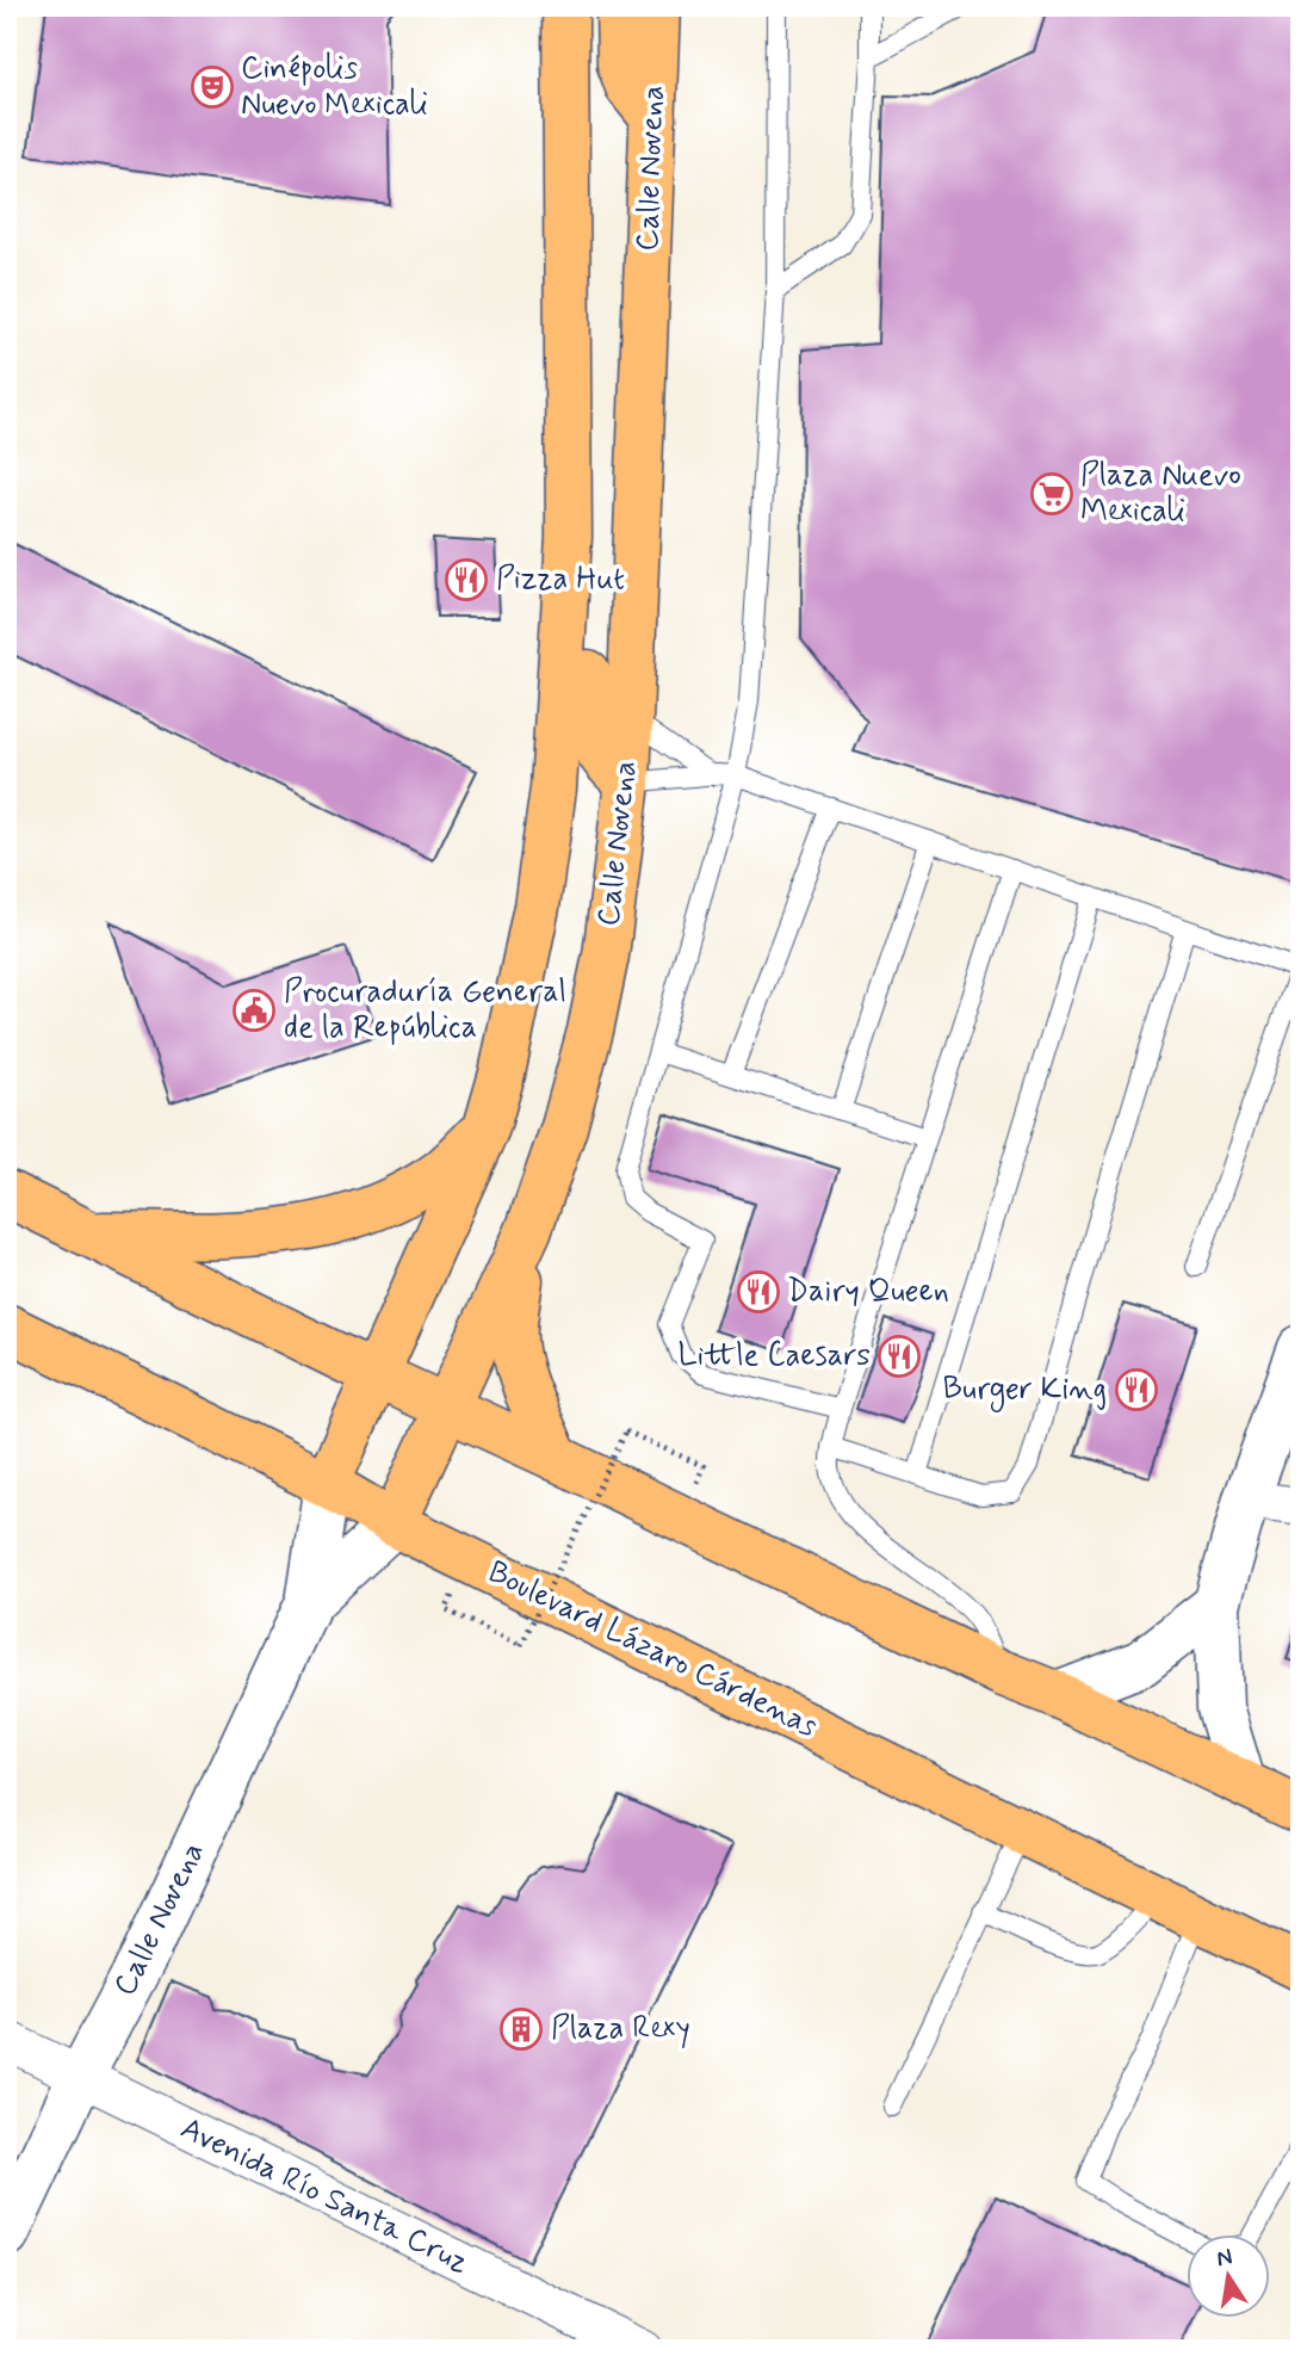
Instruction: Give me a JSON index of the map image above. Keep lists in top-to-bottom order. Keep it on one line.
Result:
{"streets":{"main road":["Calle Novena","Boulevard Lázaro Cárdenas"],"street":["Avenida Río Santa Cruz"]},"crossings":[["Calle Novena","Boulevard Lázaro Cárdenas"],["Calle Novena","Avenida Río Santa Cruz"]],"places":{"theatre":["Cinépolis Nuevo Mexicali"],"supermarket":["Plaza Nuevo Mexicali"],"restaurant":["Pizza Hut","Dairy Queen","Little Caesars","Burger King"],"public building":["Procuraduría General de la República"],"building":["Plaza Rexy"]},"north":"top"}
